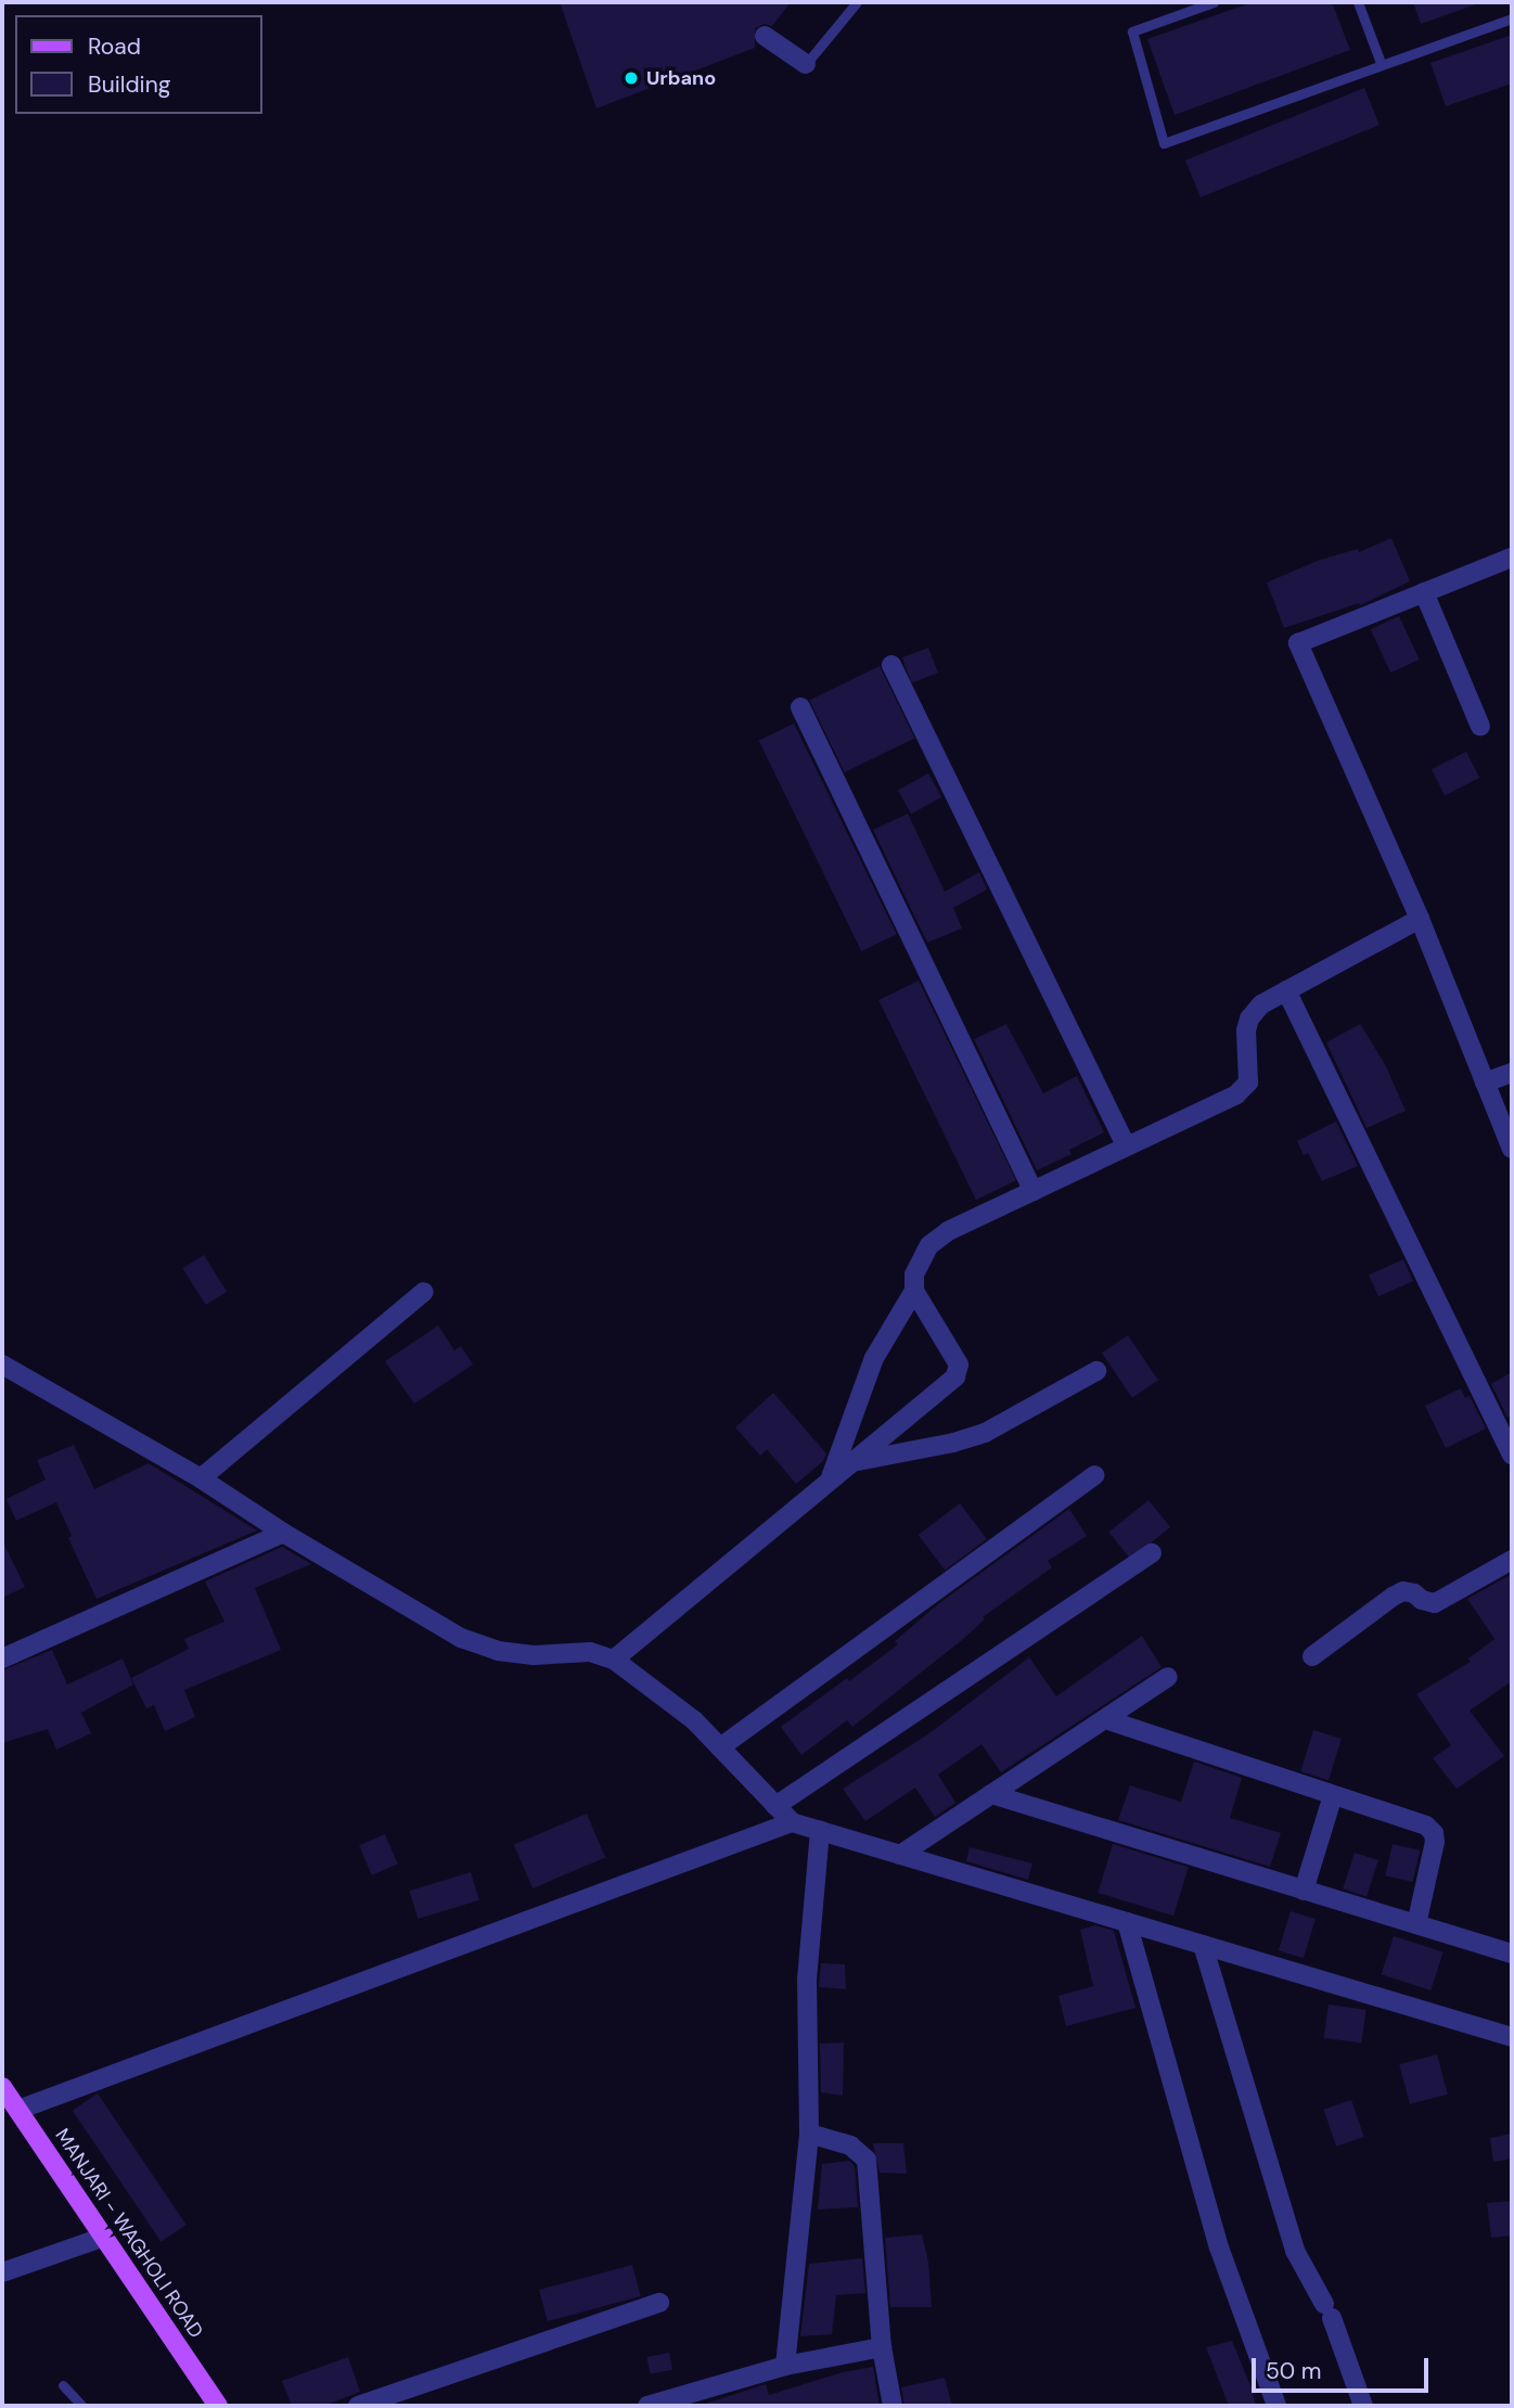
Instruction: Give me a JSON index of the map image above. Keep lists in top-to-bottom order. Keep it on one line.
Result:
{"streets":{"main road":["MANJARI - WAGHOLI ROAD"]},"places":["Urbano"],"legend":["Road","Building"],"scale_bar":"50 m"}
